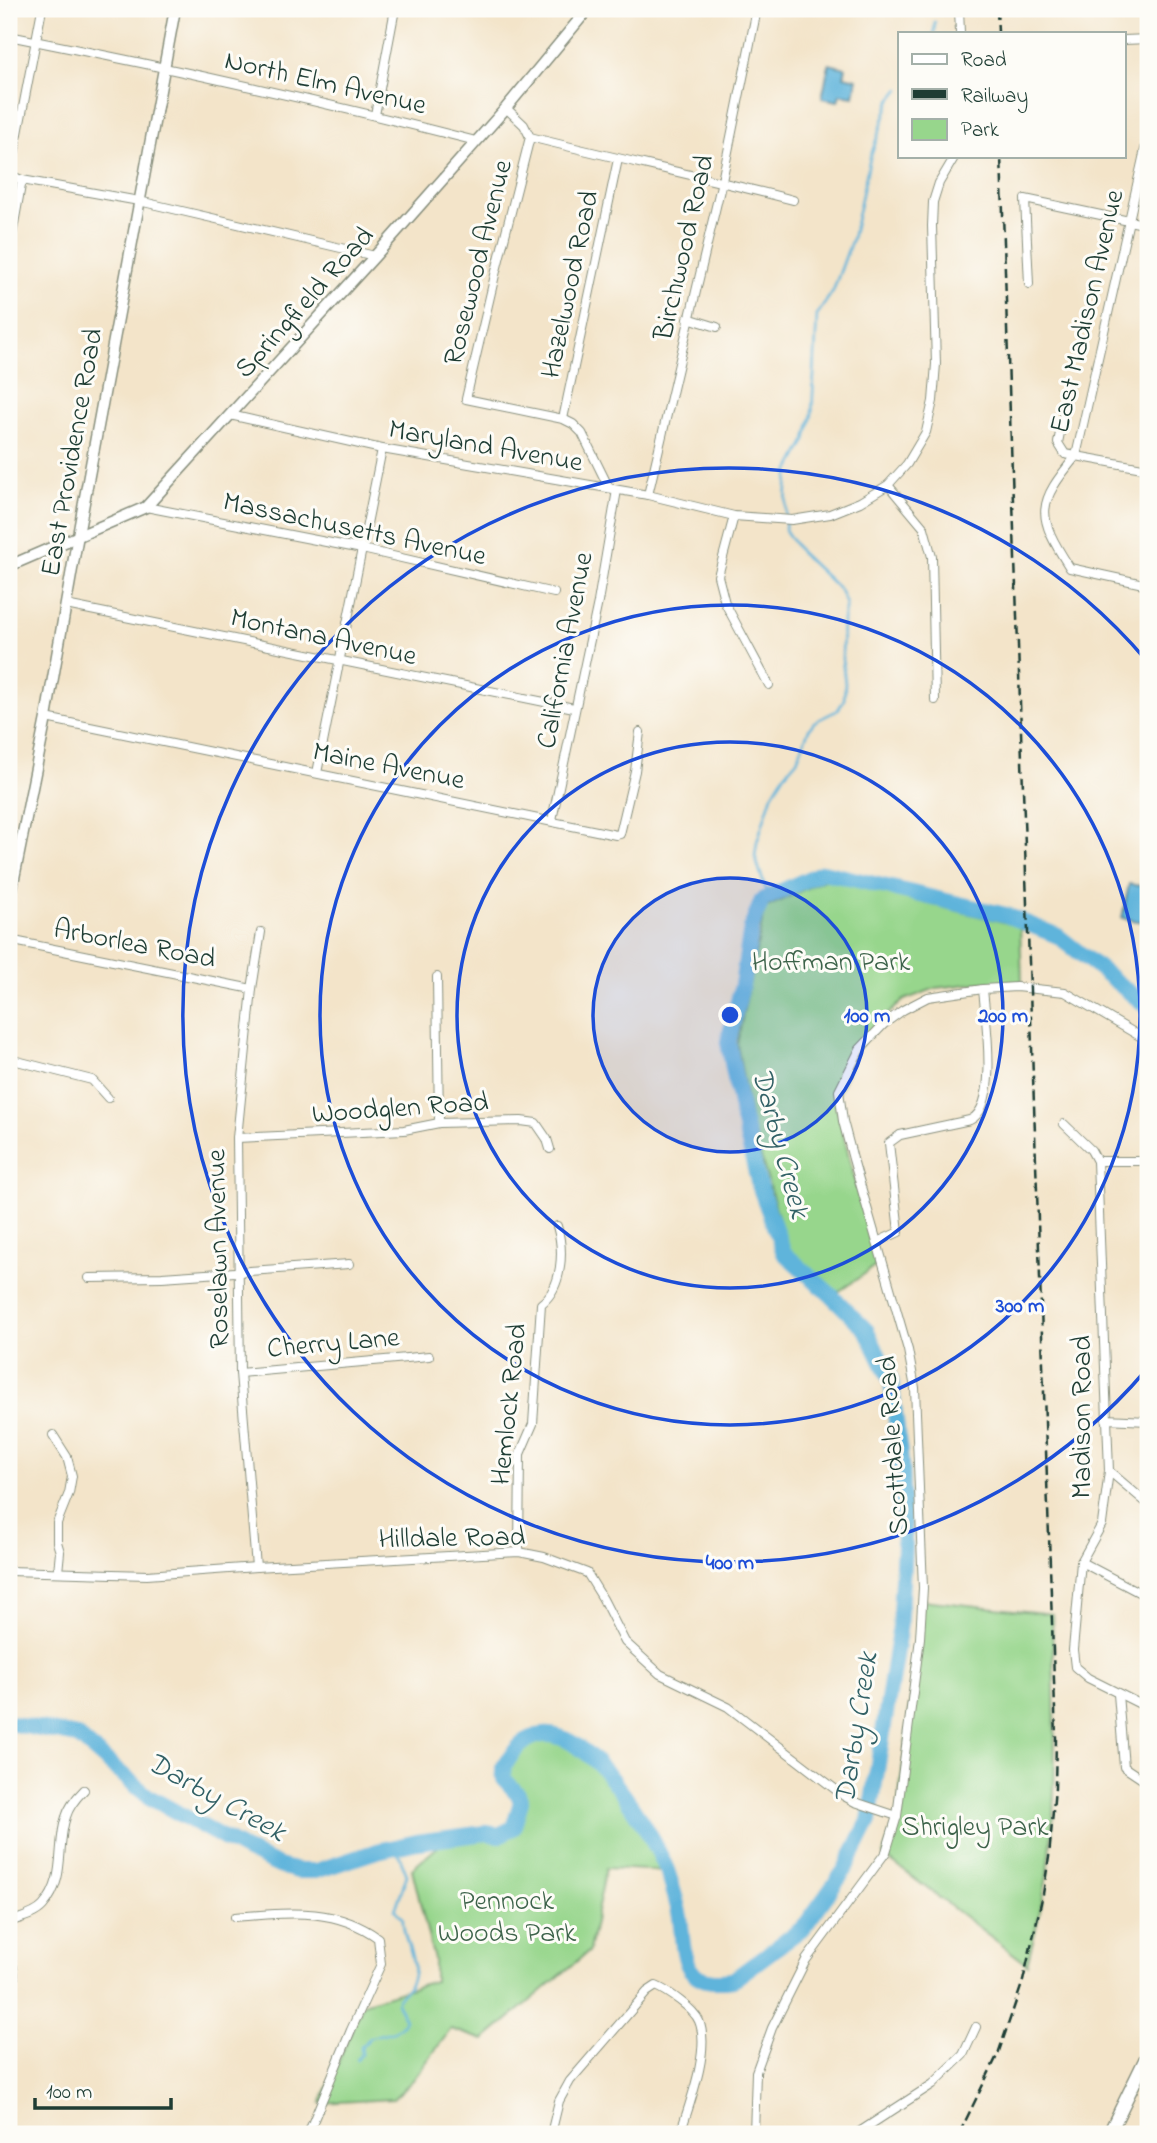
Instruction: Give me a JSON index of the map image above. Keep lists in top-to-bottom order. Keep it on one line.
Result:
{"streets":{"street":["North Elm Avenue","Birchwood Road","Rosewood Avenue","Hazelwood Road","Springfield Road","East Madison Avenue","Maryland Avenue","East Providence Road","Massachusetts Avenue","Montana Avenue","California Avenue","Maine Avenue","Arborlea Road","Woodglen Road","Roselawn Avenue","Cherry Lane","Hemlock Road","Madison Road","Scottdale Road","Hilldale Road"]},"crossings":[["North Elm Avenue","Springfield Road"],["North Elm Avenue","East Providence Road"],["Birchwood Road","Maryland Avenue"],["Rosewood Avenue","Hazelwood Road"],["Springfield Road","Maryland Avenue"],["Springfield Road","East Providence Road"],["Springfield Road","Massachusetts Avenue"],["Maryland Avenue","California Avenue"],["East Providence Road","Montana Avenue"],["East Providence Road","Maine Avenue"],["Montana Avenue","California Avenue"],["California Avenue","Maine Avenue"],["Arborlea Road","Roselawn Avenue"],["Woodglen Road","Roselawn Avenue"],["Roselawn Avenue","Cherry Lane"],["Roselawn Avenue","Hilldale Road"],["Hemlock Road","Hilldale Road"],["Scottdale Road","Hilldale Road"]],"water":["Darby Creek"],"parks":["Hoffman Park","Shrigley Park","Pennock Woods Park"],"legend":["Road","Railway","Park"],"scale_bar":"100 m","rings":["100 m","200 m","300 m","400 m"]}
